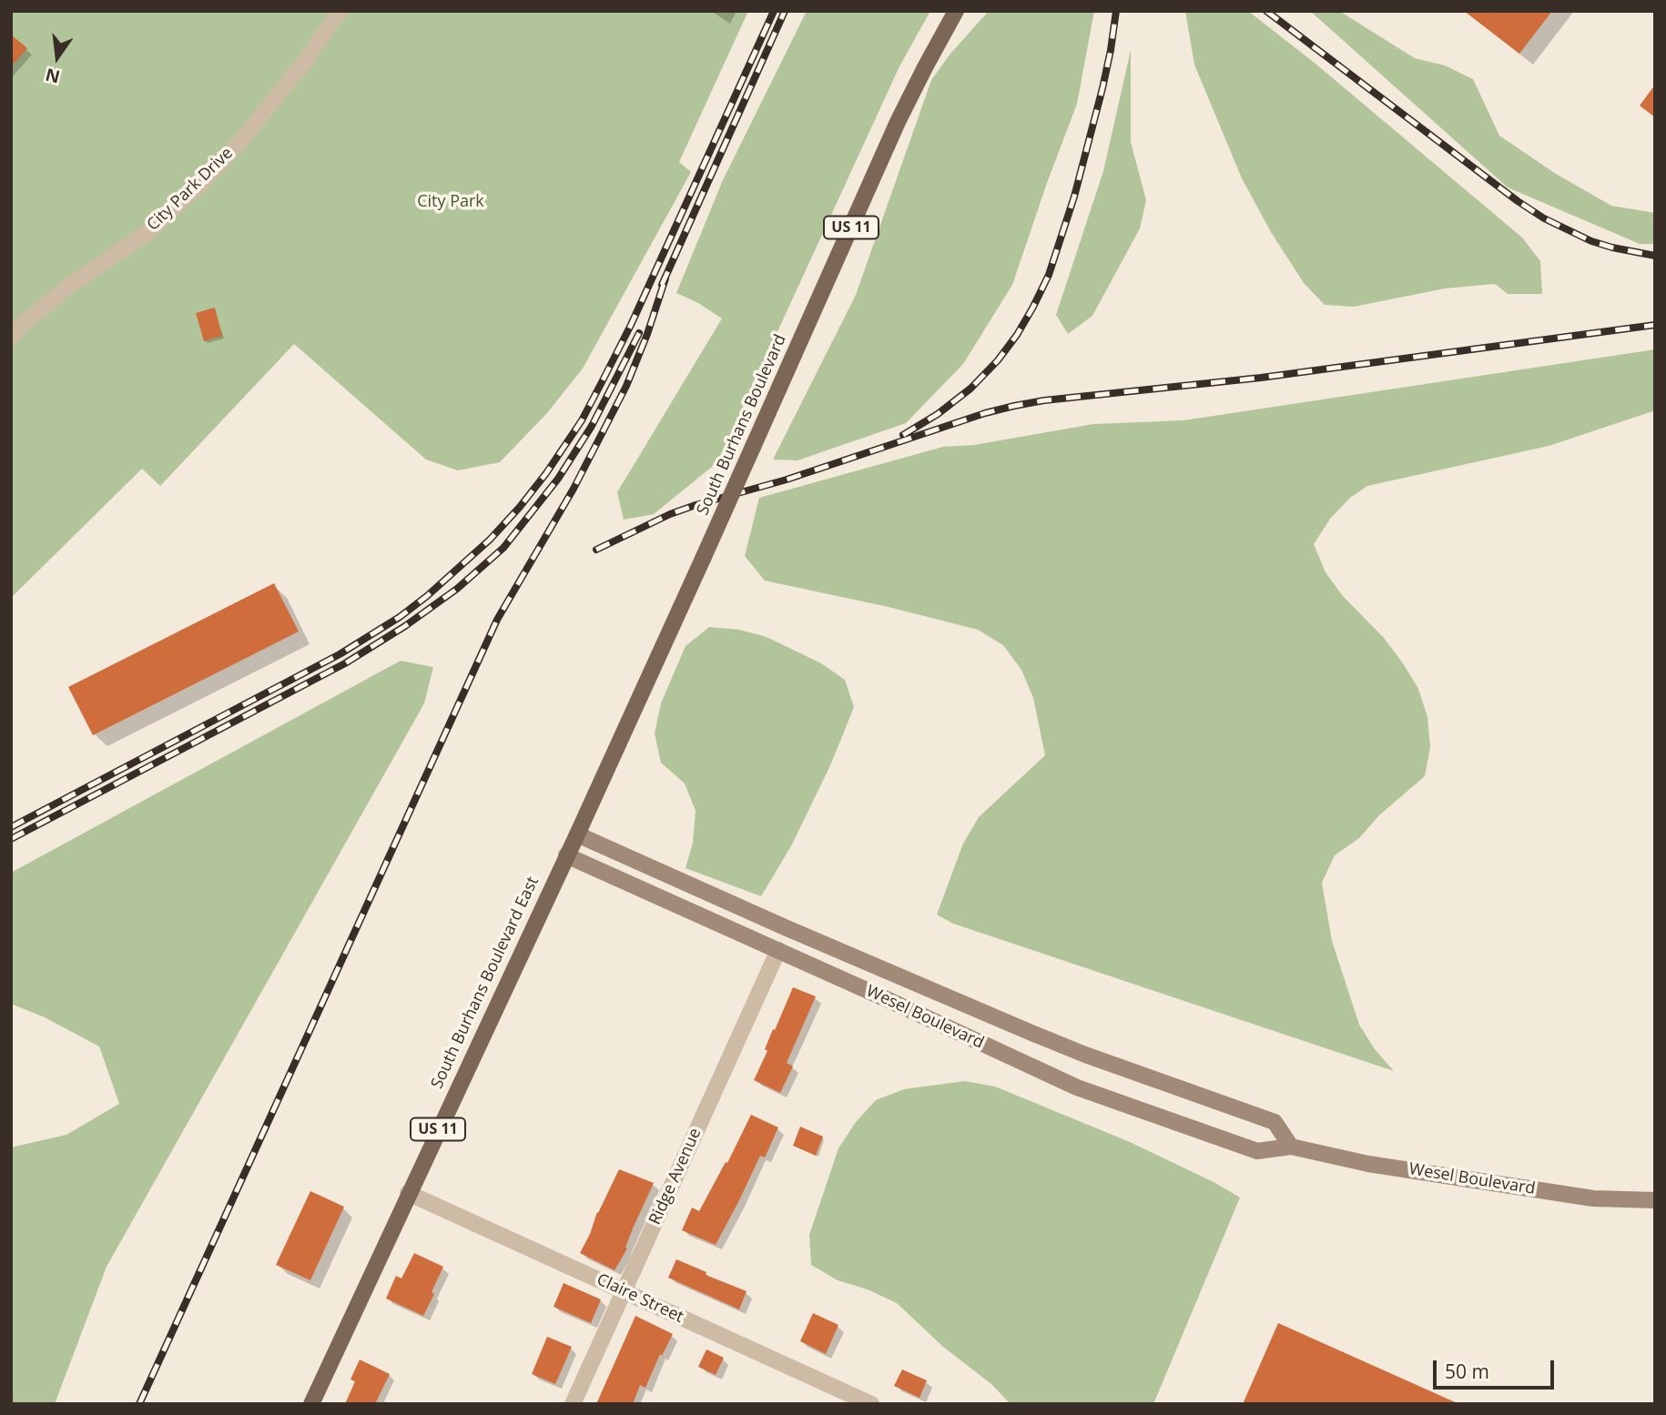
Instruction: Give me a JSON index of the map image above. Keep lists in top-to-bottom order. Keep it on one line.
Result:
{"streets":{"main road":["US 11","South Burhans Boulevard","South Burhans Boulevard East","Wesel Boulevard"],"street":["City Park Drive","Ridge Avenue","Claire Street"]},"crossings":[["South Burhans Boulevard","South Burhans Boulevard East"],["South Burhans Boulevard","Wesel Boulevard"],["South Burhans Boulevard East","Wesel Boulevard"],["South Burhans Boulevard East","Claire Street"],["Wesel Boulevard","Ridge Avenue"],["Ridge Avenue","Claire Street"]],"parks":["City Park"],"scale_bar":"50 m","north":"bottom"}
